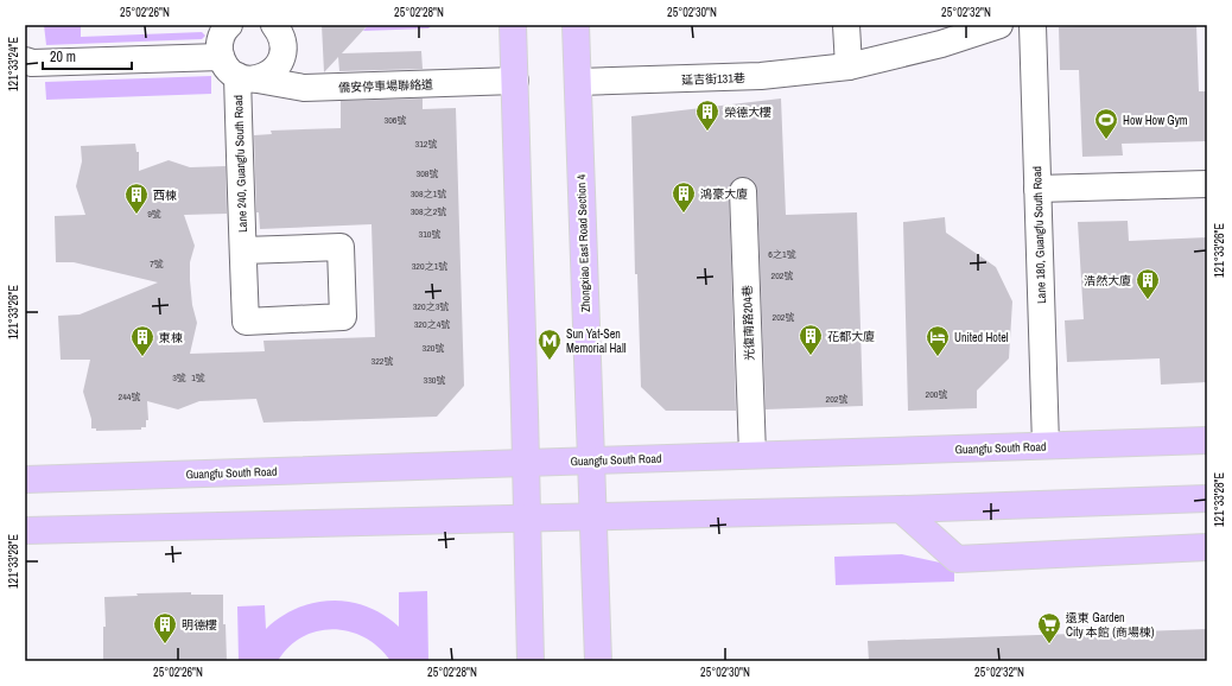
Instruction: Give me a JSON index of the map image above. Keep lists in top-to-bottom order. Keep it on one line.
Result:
{"streets":{"main road":["Zhongxiao East Road Section 4","Guangfu South Road"],"street":["延吉街131巷","僑安停車場聯絡道","Lane 240, Guangfu South Road","Lane 180, Guangfu South Road","光復南路204巷"]},"crossings":[["延吉街131巷","Zhongxiao East Road Section 4"],["僑安停車場聯絡道","Lane 240, Guangfu South Road"],["Lane 180, Guangfu South Road","Guangfu South Road"],["Zhongxiao East Road Section 4","Guangfu South Road"],["光復南路204巷","Guangfu South Road"]],"places":{"building":["榮德大樓","鴻豪大廈","西棟","浩然大廈","花都大廈","東棟","明德樓"],"sports":["How How Gym"],"hotel":["United Hotel"],"metro station":["Sun Yat-Sen Memorial Hall"],"supermarket":["遠東 Garden City 本館 (商場棟)"]},"house_numbers":["306號","312號","308號","308之1號","308之2號","9號","310號","6之1號","7號","320之1號","202號","320之3號","202號","320之4號","320號","322號","3號","1號","330號","200號","244號","202號"],"scale_bar":"20 m","coordinates":["25°02'26\"N","25°02'28\"N","25°02'30\"N","25°02'32\"N","121°33'24\"E","121°33'26\"E","121°33'28\"E"]}
